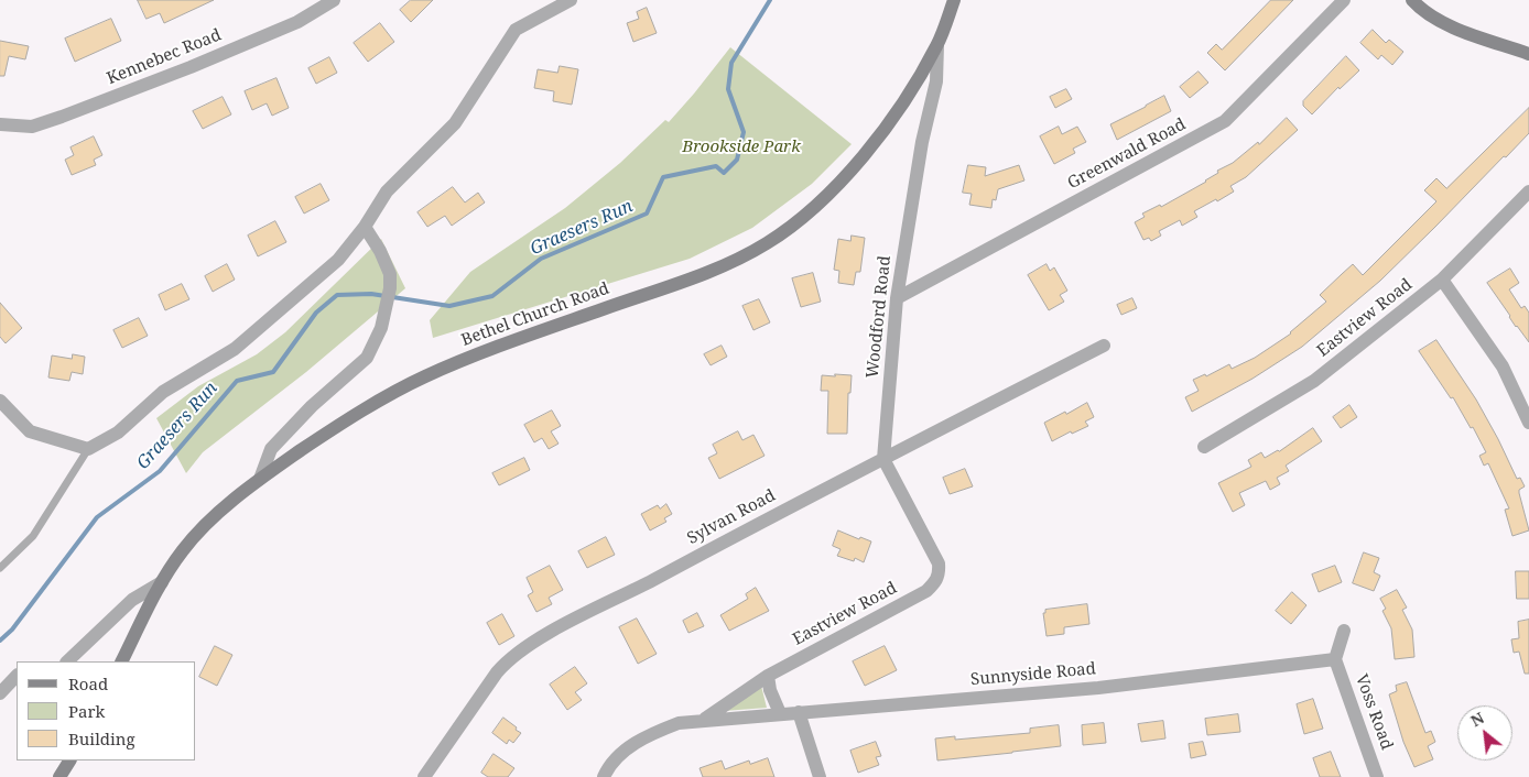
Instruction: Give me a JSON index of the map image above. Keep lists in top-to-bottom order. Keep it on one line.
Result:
{"streets":{"street":["Kennebec Road","Greenwald Road","Bethel Church Road","Woodford Road","Eastview Road","Sylvan Road","Sunnyside Road","Voss Road"]},"crossings":[["Greenwald Road","Woodford Road"],["Bethel Church Road","Woodford Road"],["Woodford Road","Eastview Road"],["Woodford Road","Sylvan Road"],["Eastview Road","Sylvan Road"],["Eastview Road","Sunnyside Road"],["Sunnyside Road","Voss Road"]],"water":["Graesers Run"],"parks":["Brookside Park"],"legend":["Road","Park","Building"],"north":"top left"}
